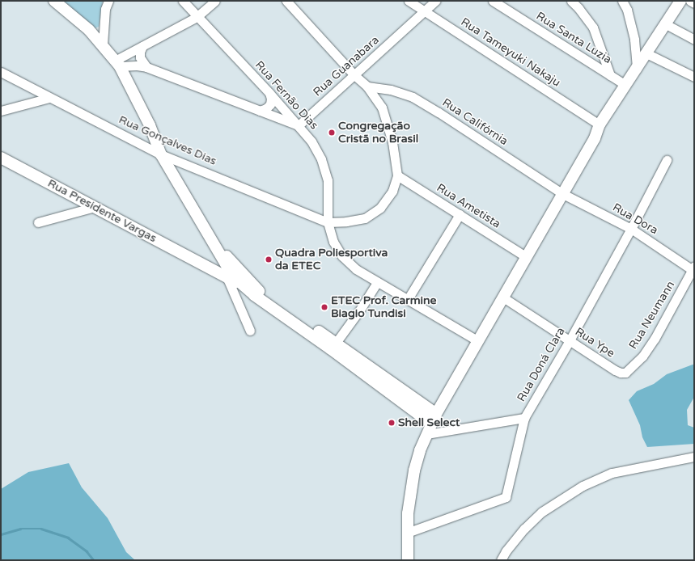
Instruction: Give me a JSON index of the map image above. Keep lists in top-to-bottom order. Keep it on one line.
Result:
{"streets":{"main road":["Rua Presidente Vargas"],"street":["Rua Santa Luzia","Rua Tameyuki Nakaju","Rua Guanabara","Rua Fernão Dias","Rua Califórnia","Rua Gonçalves Dias","Rua Ametista","Rua Dora","Rua Neumann","Rua Ype","Rua Doná Clara"]},"crossings":[["Rua Tameyuki Nakaju","Rua Guanabara"],["Rua Guanabara","Rua Fernão Dias"],["Rua Fernão Dias","Rua Gonçalves Dias"],["Rua Califórnia","Rua Dora"],["Rua Dora","Rua Neumann"],["Rua Dora","Rua Doná Clara"],["Rua Neumann","Rua Ype"],["Rua Ype","Rua Doná Clara"]],"places":["Congregação Cristã no Brasil","Quadra Poliesportiva da ETEC","ETEC Prof. Carmine Biagio Tundisi","Shell Select"]}
